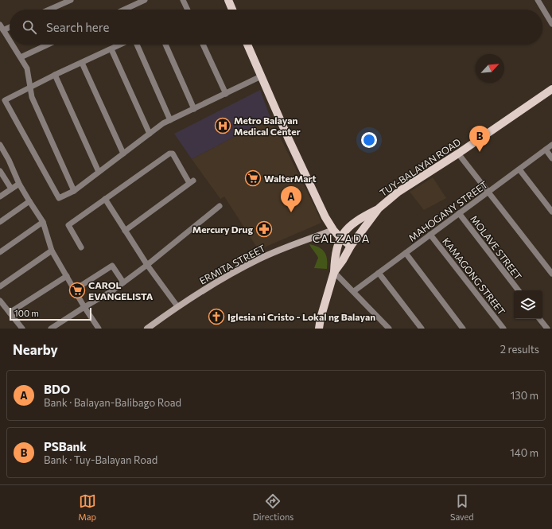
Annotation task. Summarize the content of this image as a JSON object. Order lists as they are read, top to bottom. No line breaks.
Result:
{"streets":{"main road":["TUY-BALAYAN ROAD","ERMITA STREET"],"street":["MAHOGANY STREET","MOLAVE STREET","KAMAGONG STREET"]},"crossings":[["MAHOGANY STREET","MOLAVE STREET"],["MAHOGANY STREET","KAMAGONG STREET"]],"districts":["CALZADA"],"places":{"hospital":["Metro Balayan Medical Center"],"supermarket":["WalterMart","CAROL EVANGELISTA"],"pharmacy":["Mercury Drug"],"church":["Iglesia ni Cristo - Lokal ng Balayan"]},"scale_bar":"100 m","north":"top right","page":{"search":"Search here","pins":["B","A"],"scale":"100 m","heading":["Nearby","2 results"],"list":[{"mark":"A","name":"BDO","note":"Bank · Balayan-Balibago Road","value":"130 m"},{"mark":"B","name":"PSBank","note":"Bank · Tuy-Balayan Road","value":"140 m"}],"nav":["Map","Directions","Saved"]}}
